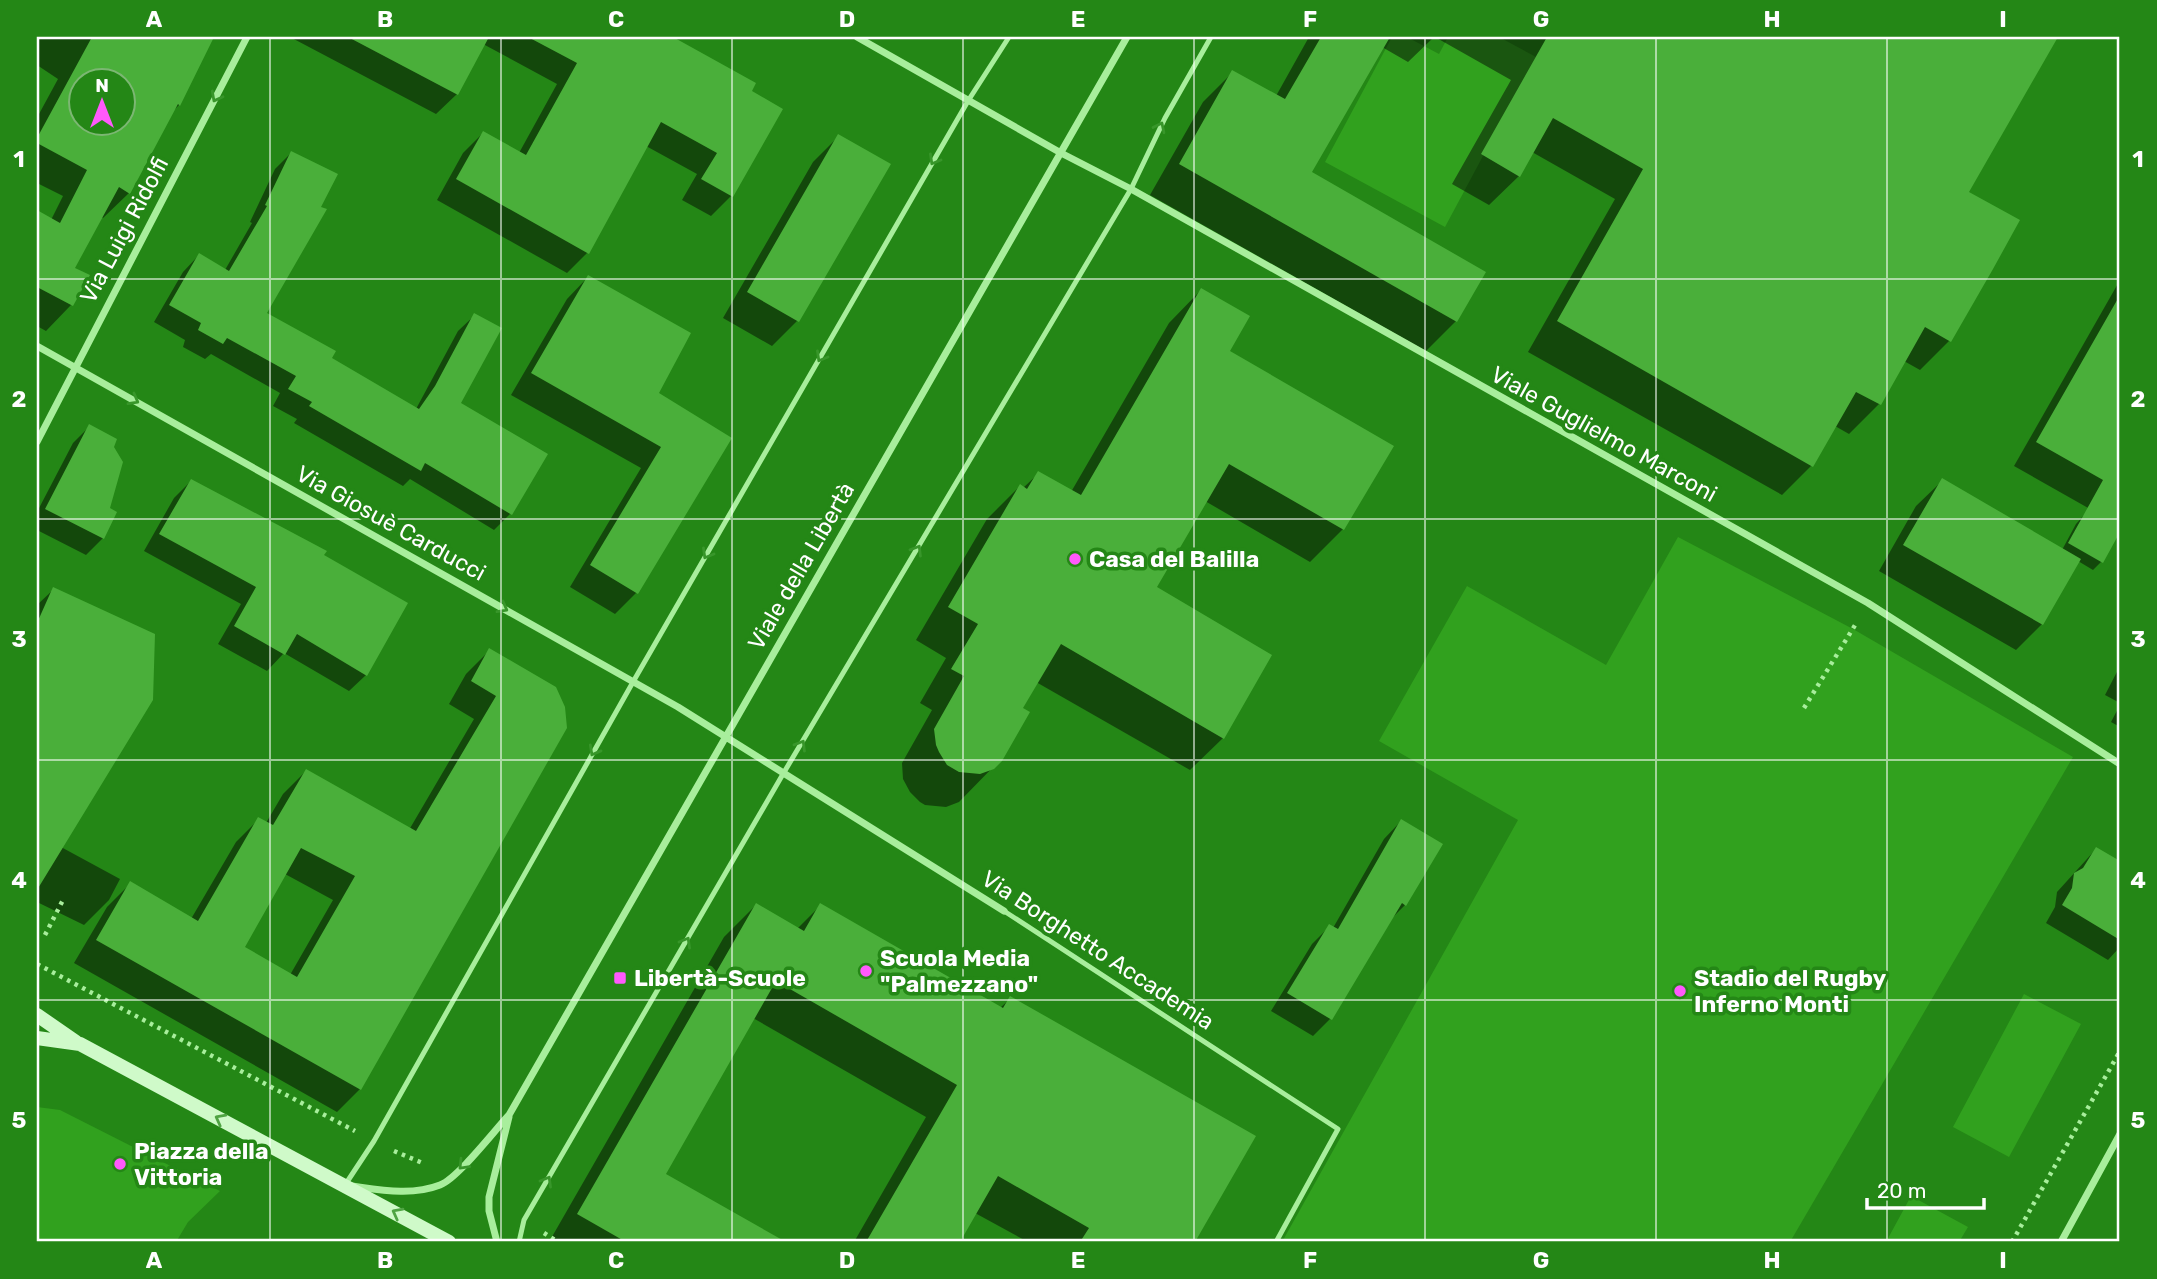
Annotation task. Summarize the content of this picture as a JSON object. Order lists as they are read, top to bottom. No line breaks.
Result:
{"streets":{"street":["Via Luigi Ridolfi","Viale Guglielmo Marconi","Via Giosuè Carducci","Viale della Libertà","Via Borghetto Accademia"]},"crossings":[["Via Luigi Ridolfi","Via Giosuè Carducci"],["Viale Guglielmo Marconi","Viale della Libertà"],["Via Giosuè Carducci","Viale della Libertà"],["Via Giosuè Carducci","Via Borghetto Accademia"],["Viale della Libertà","Via Borghetto Accademia"]],"one_way":["Via Luigi Ridolfi","Via Giosuè Carducci"],"places":{"other":["Casa del Balilla","Scuola Media \"Palmezzano\"","Stadio del Rugby Inferno Monti","Piazza della Vittoria"],"transit":["Libertà-Scuole"]},"scale_bar":"20 m","north":"top","grid":{"columns":["A","B","C","D","E","F","G","H","I"],"rows":["1","2","3","4","5"]}}
